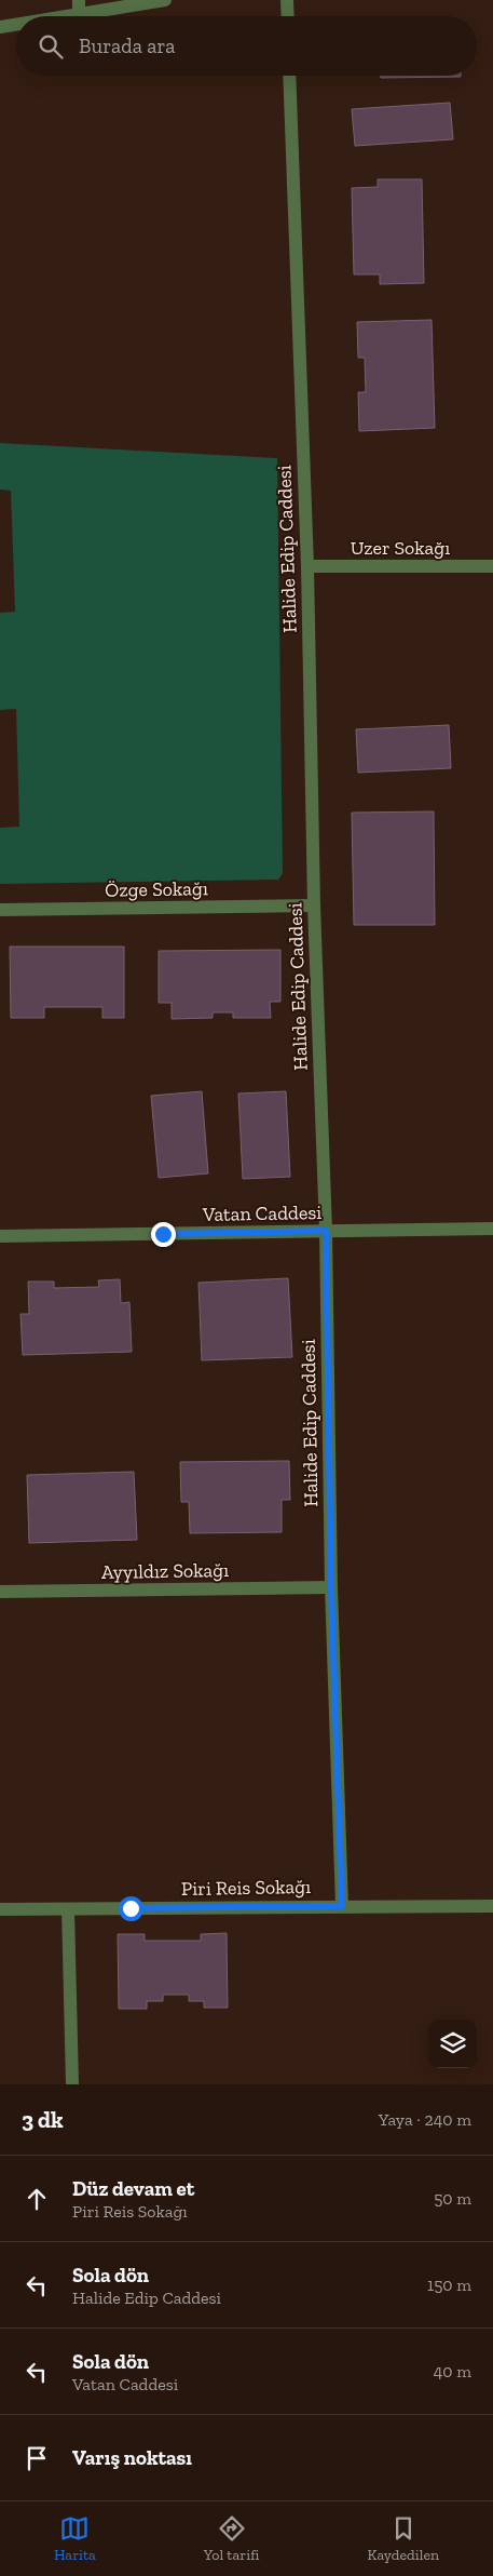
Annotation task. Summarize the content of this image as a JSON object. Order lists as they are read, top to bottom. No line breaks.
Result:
{"streets":{"street":["Uzer Sokağı","Halide Edip Caddesi","Özge Sokağı","Vatan Caddesi","Ayyıldız Sokağı","Piri Reis Sokağı"]},"crossings":[["Uzer Sokağı","Halide Edip Caddesi"],["Halide Edip Caddesi","Özge Sokağı"],["Halide Edip Caddesi","Vatan Caddesi"],["Halide Edip Caddesi","Ayyıldız Sokağı"],["Halide Edip Caddesi","Piri Reis Sokağı"]],"page":{"search":"Burada ara","heading":["3 dk","Yaya · 240 m"],"list":[["Düz devam et","Piri Reis Sokağı","50 m"],["Sola dön","Halide Edip Caddesi","150 m"],["Sola dön","Vatan Caddesi","40 m"],"Varış noktası"],"nav":["Harita","Yol tarifi","Kaydedilen"]}}
